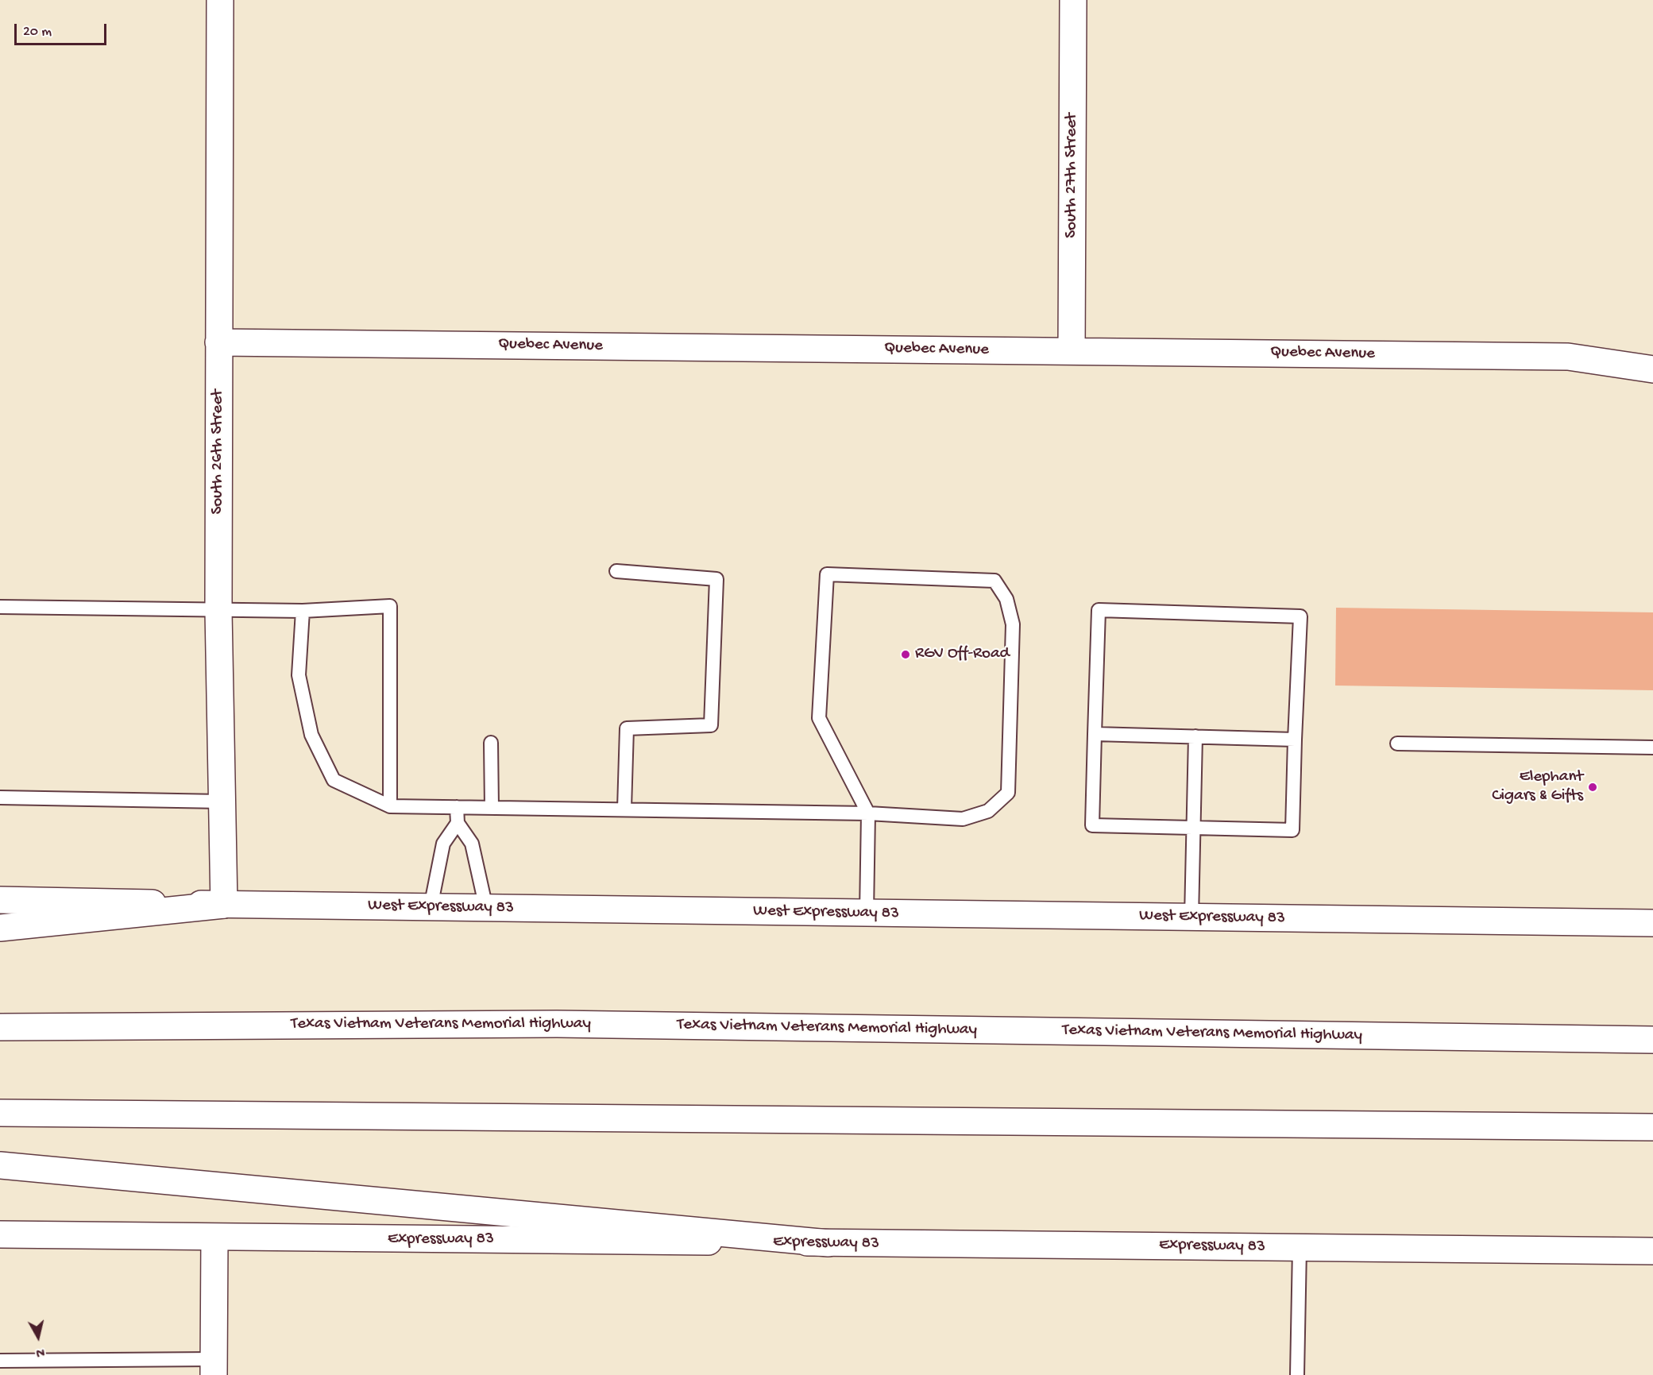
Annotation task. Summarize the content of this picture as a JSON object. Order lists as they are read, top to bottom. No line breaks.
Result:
{"streets":{"main road":["South 27th Street","Quebec Avenue","South 26th Street","West Expressway 83","Texas Vietnam Veterans Memorial Highway","Expressway 83"]},"crossings":[["South 27th Street","Quebec Avenue"],["Quebec Avenue","South 26th Street"],["South 26th Street","West Expressway 83"]],"places":["RGV Off-Road","Elephant Cigars & Gifts"],"scale_bar":"20 m","north":"bottom"}
